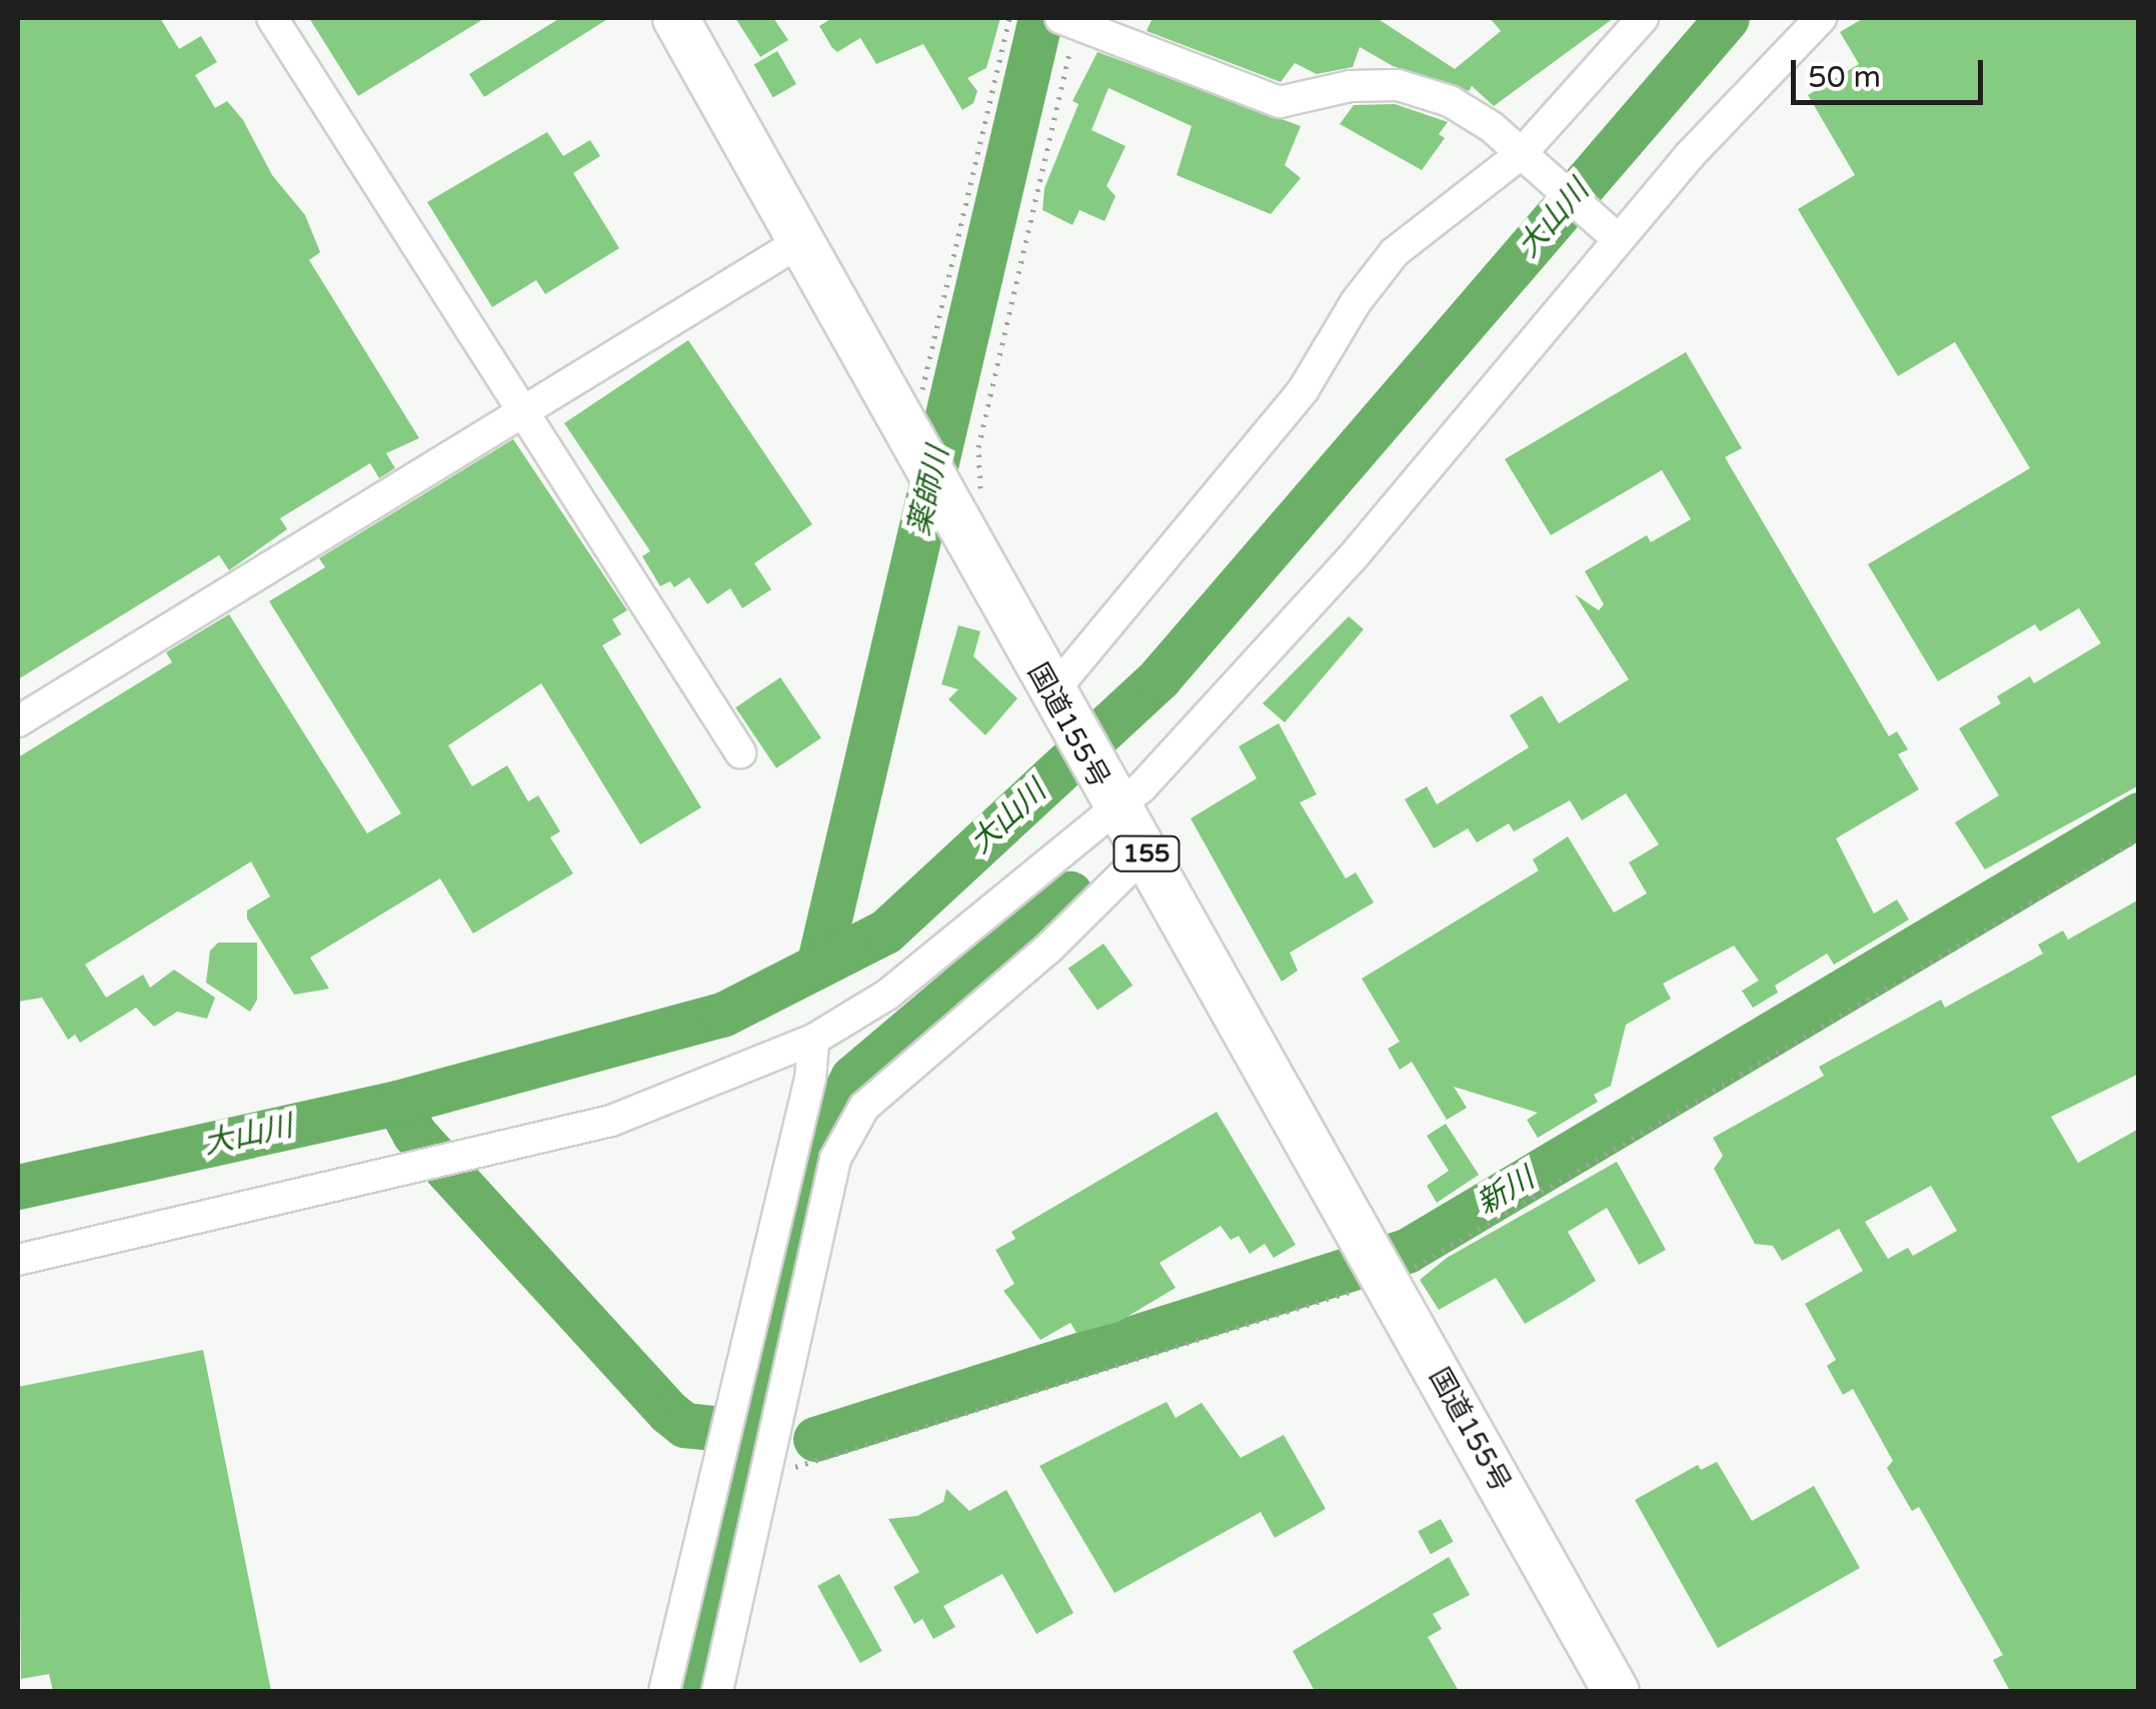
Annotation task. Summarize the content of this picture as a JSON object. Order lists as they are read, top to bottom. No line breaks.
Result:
{"streets":{"highway":["国道155号","155"]},"water":["大山川","薬師川","新川"],"scale_bar":"50 m"}
